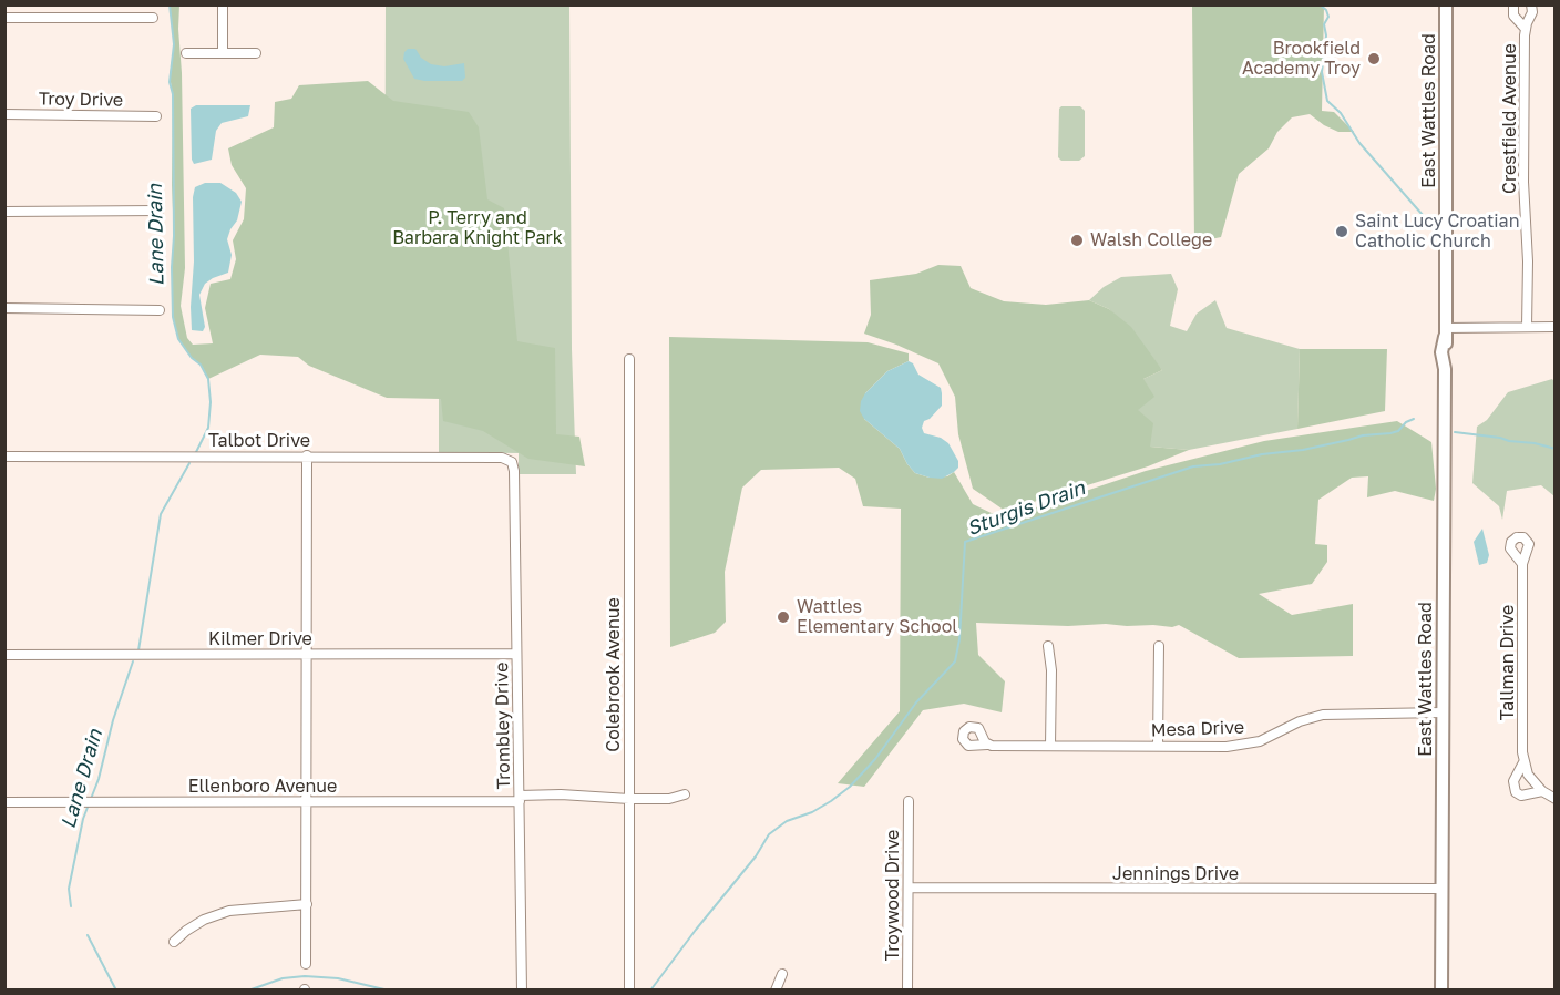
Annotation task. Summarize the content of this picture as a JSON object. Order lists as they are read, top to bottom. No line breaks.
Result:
{"streets":{"main road":["East Wattles Road"],"street":["Troy Drive","Crestfield Avenue","Talbot Drive","Kilmer Drive","Tallman Drive","Colebrook Avenue","Trombley Drive","Mesa Drive","Ellenboro Avenue","Jennings Drive","Troywood Drive"]},"crossings":[["East Wattles Road","Mesa Drive"],["East Wattles Road","Jennings Drive"],["Talbot Drive","Trombley Drive"],["Kilmer Drive","Trombley Drive"],["Colebrook Avenue","Ellenboro Avenue"],["Trombley Drive","Ellenboro Avenue"],["Jennings Drive","Troywood Drive"]],"water":["Lane Drain","Sturgis Drain"],"parks":["P. Terry and Barbara Knight Park"],"places":["Brookfield Academy Troy","Saint Lucy Croatian Catholic Church","Walsh College","Wattles Elementary School"]}
